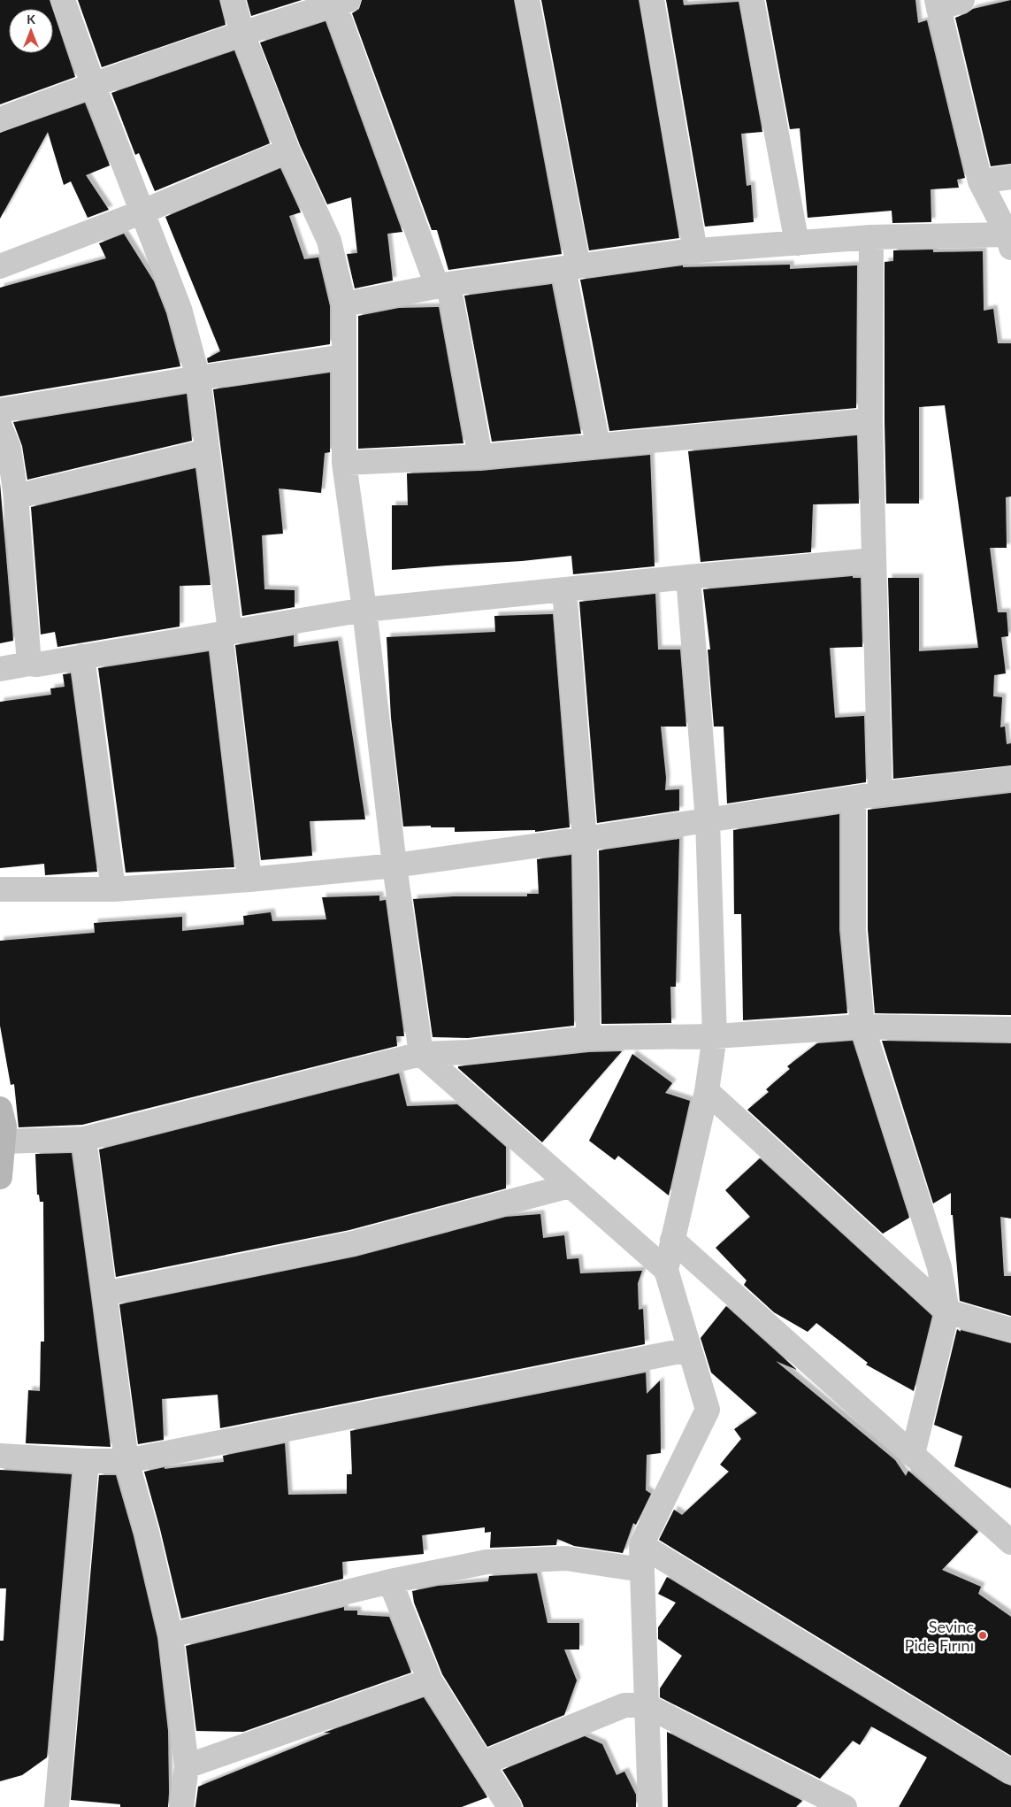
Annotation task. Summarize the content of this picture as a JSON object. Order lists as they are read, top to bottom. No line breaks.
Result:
{"places":["Sevinc Pide Fırını"],"north":"top"}
